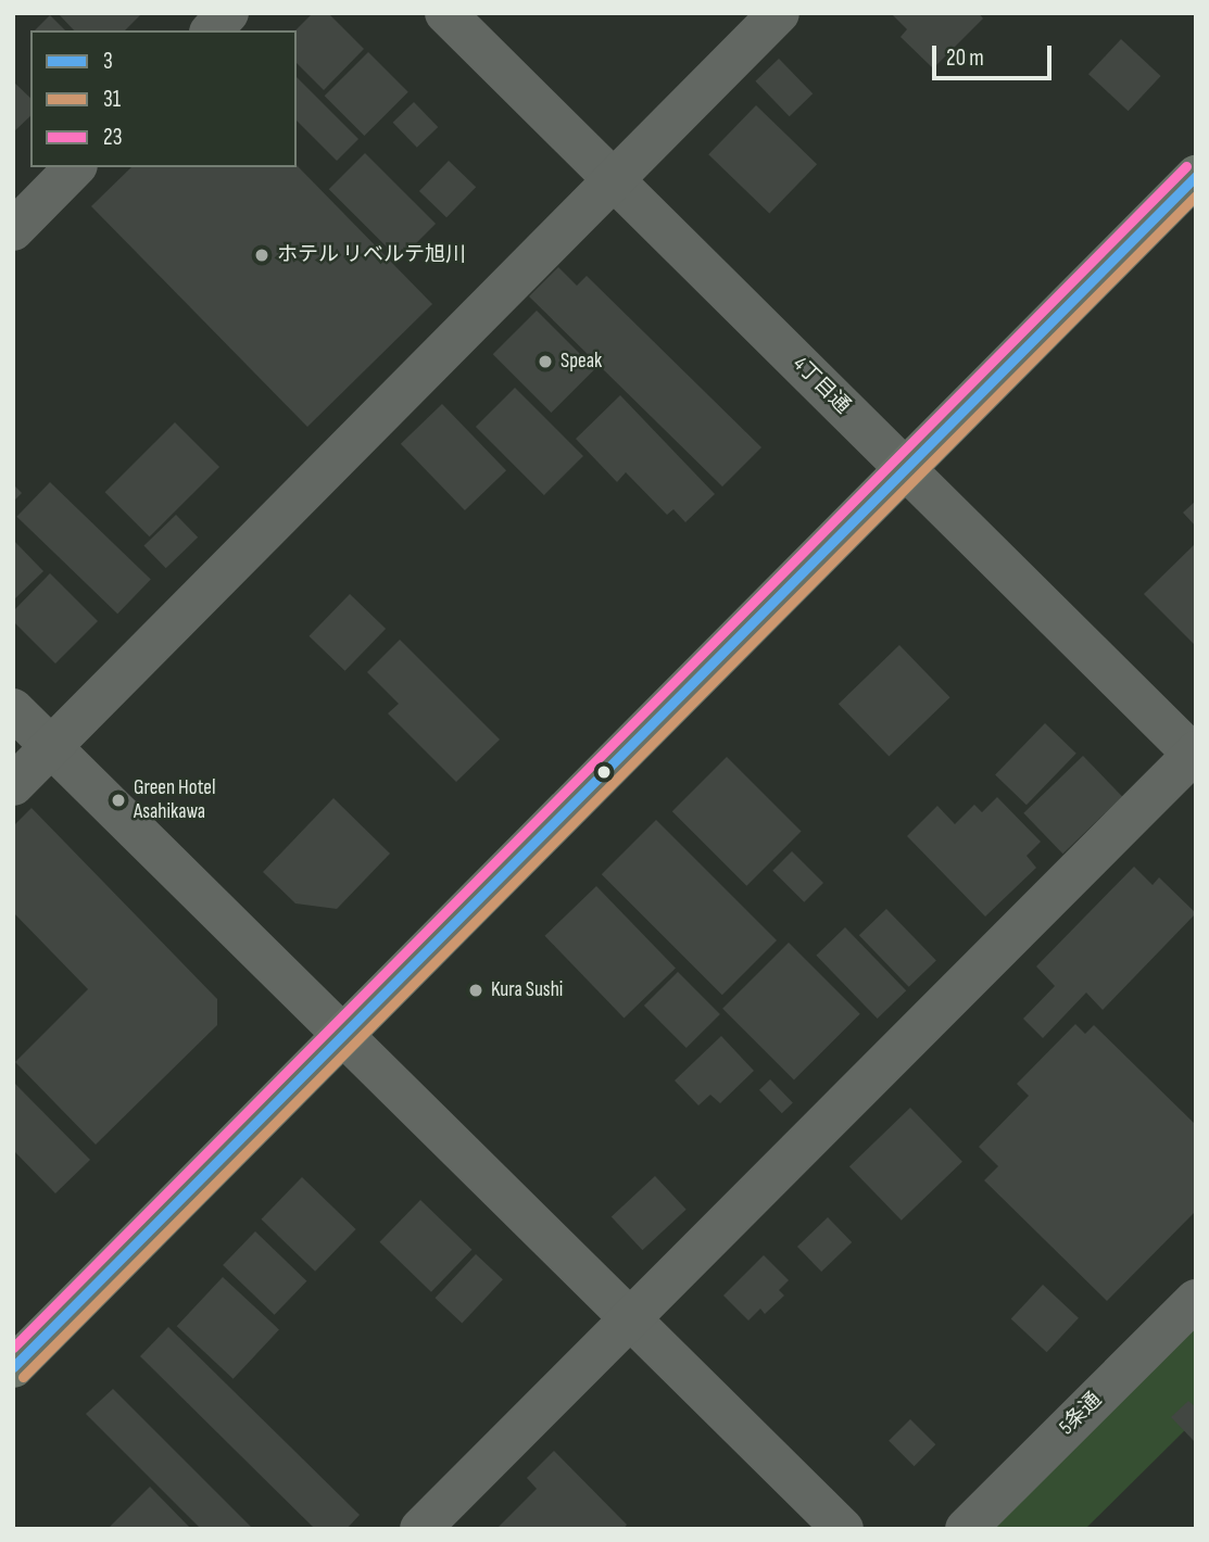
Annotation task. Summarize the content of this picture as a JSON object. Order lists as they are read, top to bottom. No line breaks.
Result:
{"streets":{"street":["4丁目通","5条通"]},"places":["ホテル リベルテ旭川","Speak","Green Hotel Asahikawa","Kura Sushi"],"lines":["transit line 23","transit line 3","transit line 31"],"legend":["3","31","23"],"scale_bar":"20 m"}
